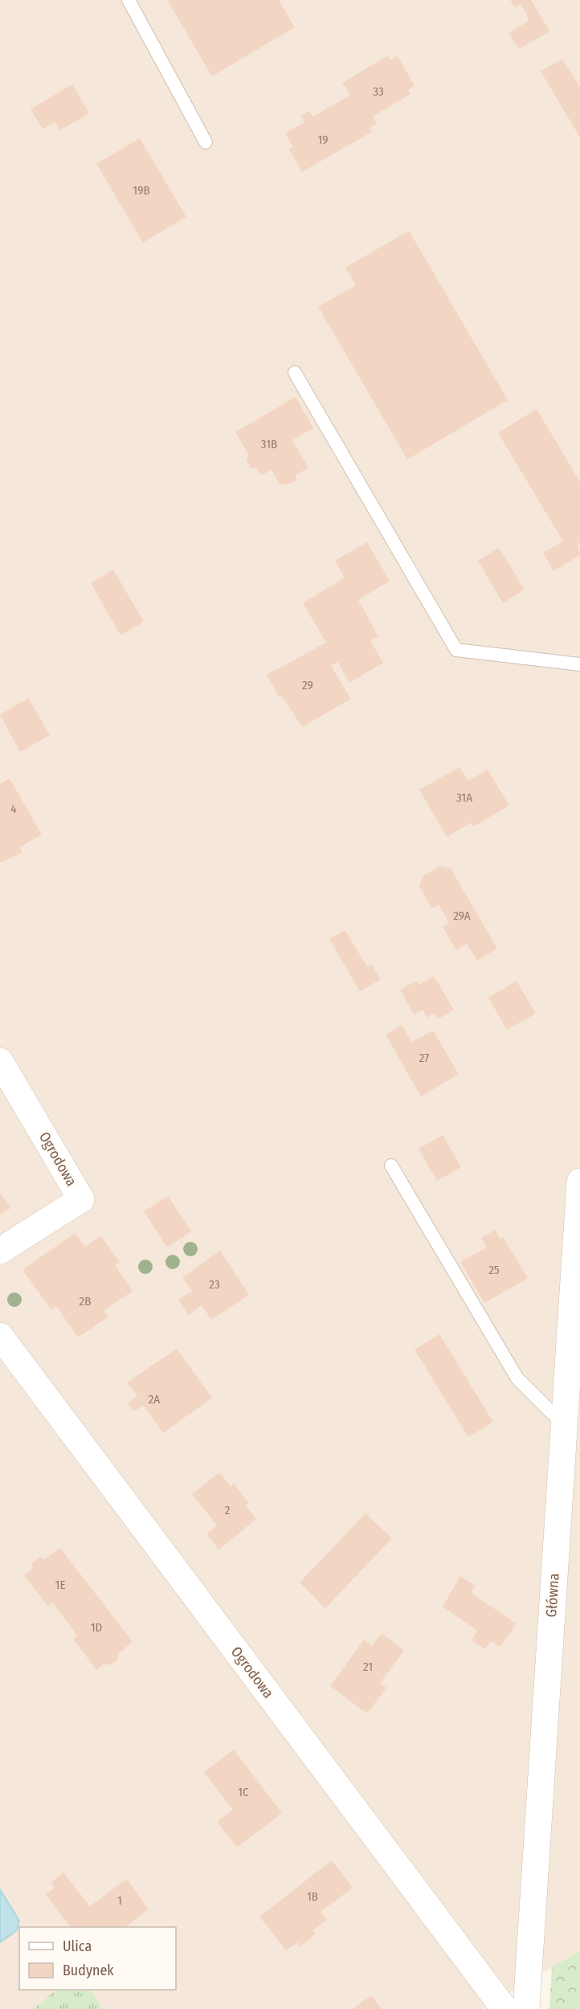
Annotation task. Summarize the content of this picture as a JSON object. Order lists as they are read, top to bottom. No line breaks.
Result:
{"streets":{"street":["Ogrodowa","Główna"]},"house_numbers":["33","19","19B","31B","29","31A","4","29A","27","25","23","2B","2A","2","1E","1D","21","1C","1B","1"],"legend":["Ulica","Budynek"]}
